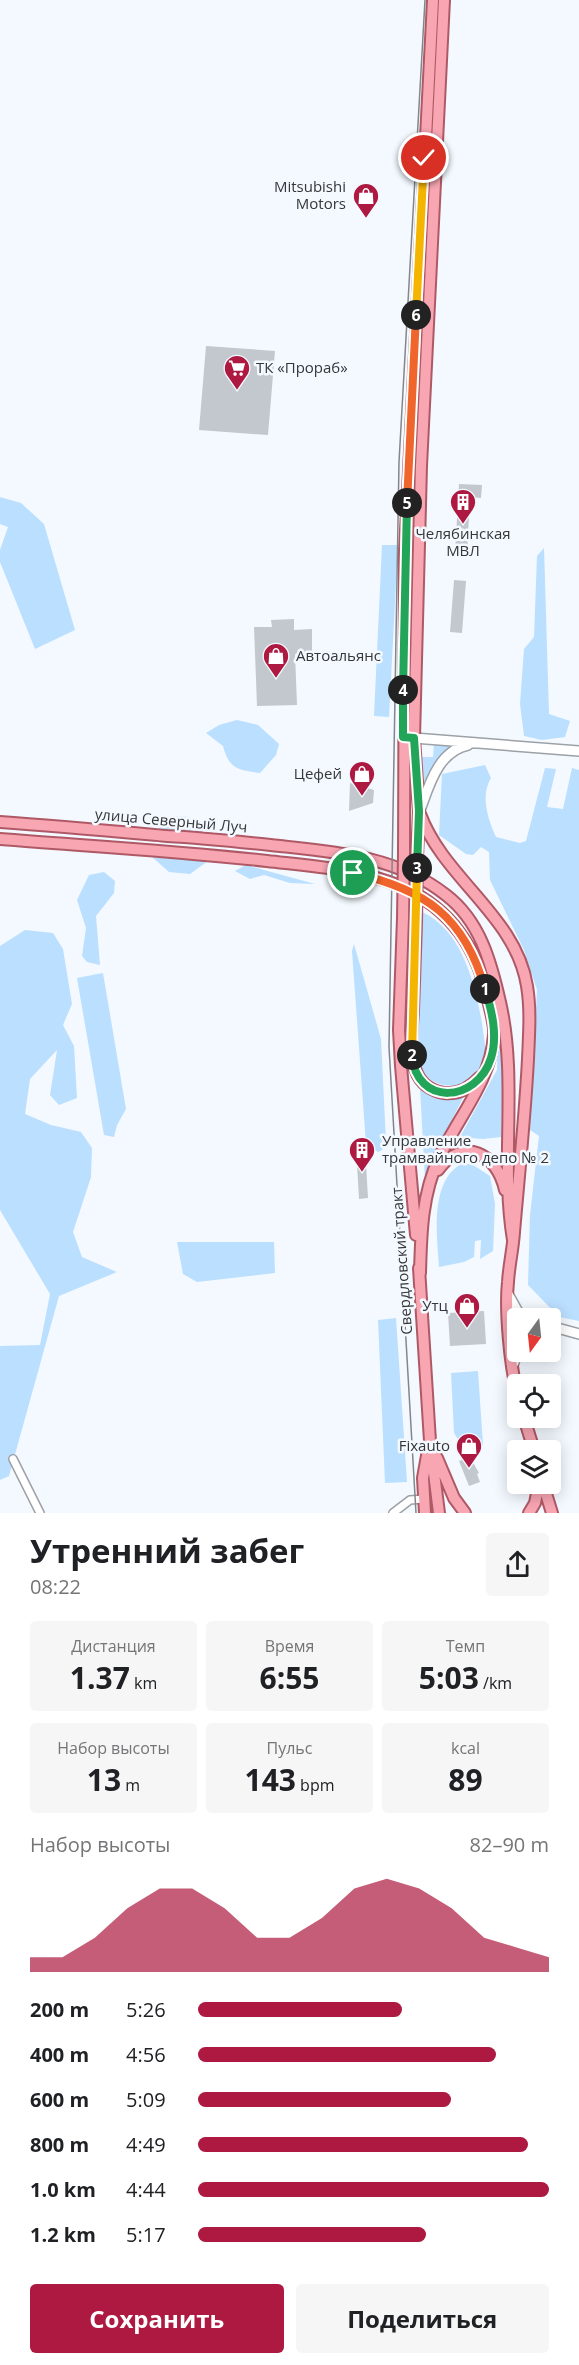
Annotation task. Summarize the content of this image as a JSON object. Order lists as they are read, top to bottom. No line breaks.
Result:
{"streets":{"main road":["улица Северный Луч","Свердловский тракт"]},"crossings":[["улица Северный Луч","Свердловский тракт"]],"places":{"shop":["Mitsubishi Motors","Автоальянс","Цефей","Утц","Fixauto"],"supermarket":["ТК «Прораб»"],"building":["Челябинская МВЛ","Управление трамвайного депо № 2"]},"north":"bottom","page":{"pins":["6","5","4","3","1","2"],"heading":["Утренний забег","08:22"],"stats":[["Дистанция","1.37 km"],["Время","6:55"],["Темп","5:03 /km"],["Набор высоты","13 m"],["Пульс","143 bpm"],["kcal","89"]],"chart":["Набор высоты","82–90 m"],"list":[{"name":"200 m","note":"5:26"},{"name":"400 m","note":"4:56"},{"name":"600 m","note":"5:09"},{"name":"800 m","note":"4:49"},{"name":"1.0 km","note":"4:44"},{"name":"1.2 km","note":"5:17"}],"buttons":["Сохранить","Поделиться"]}}
